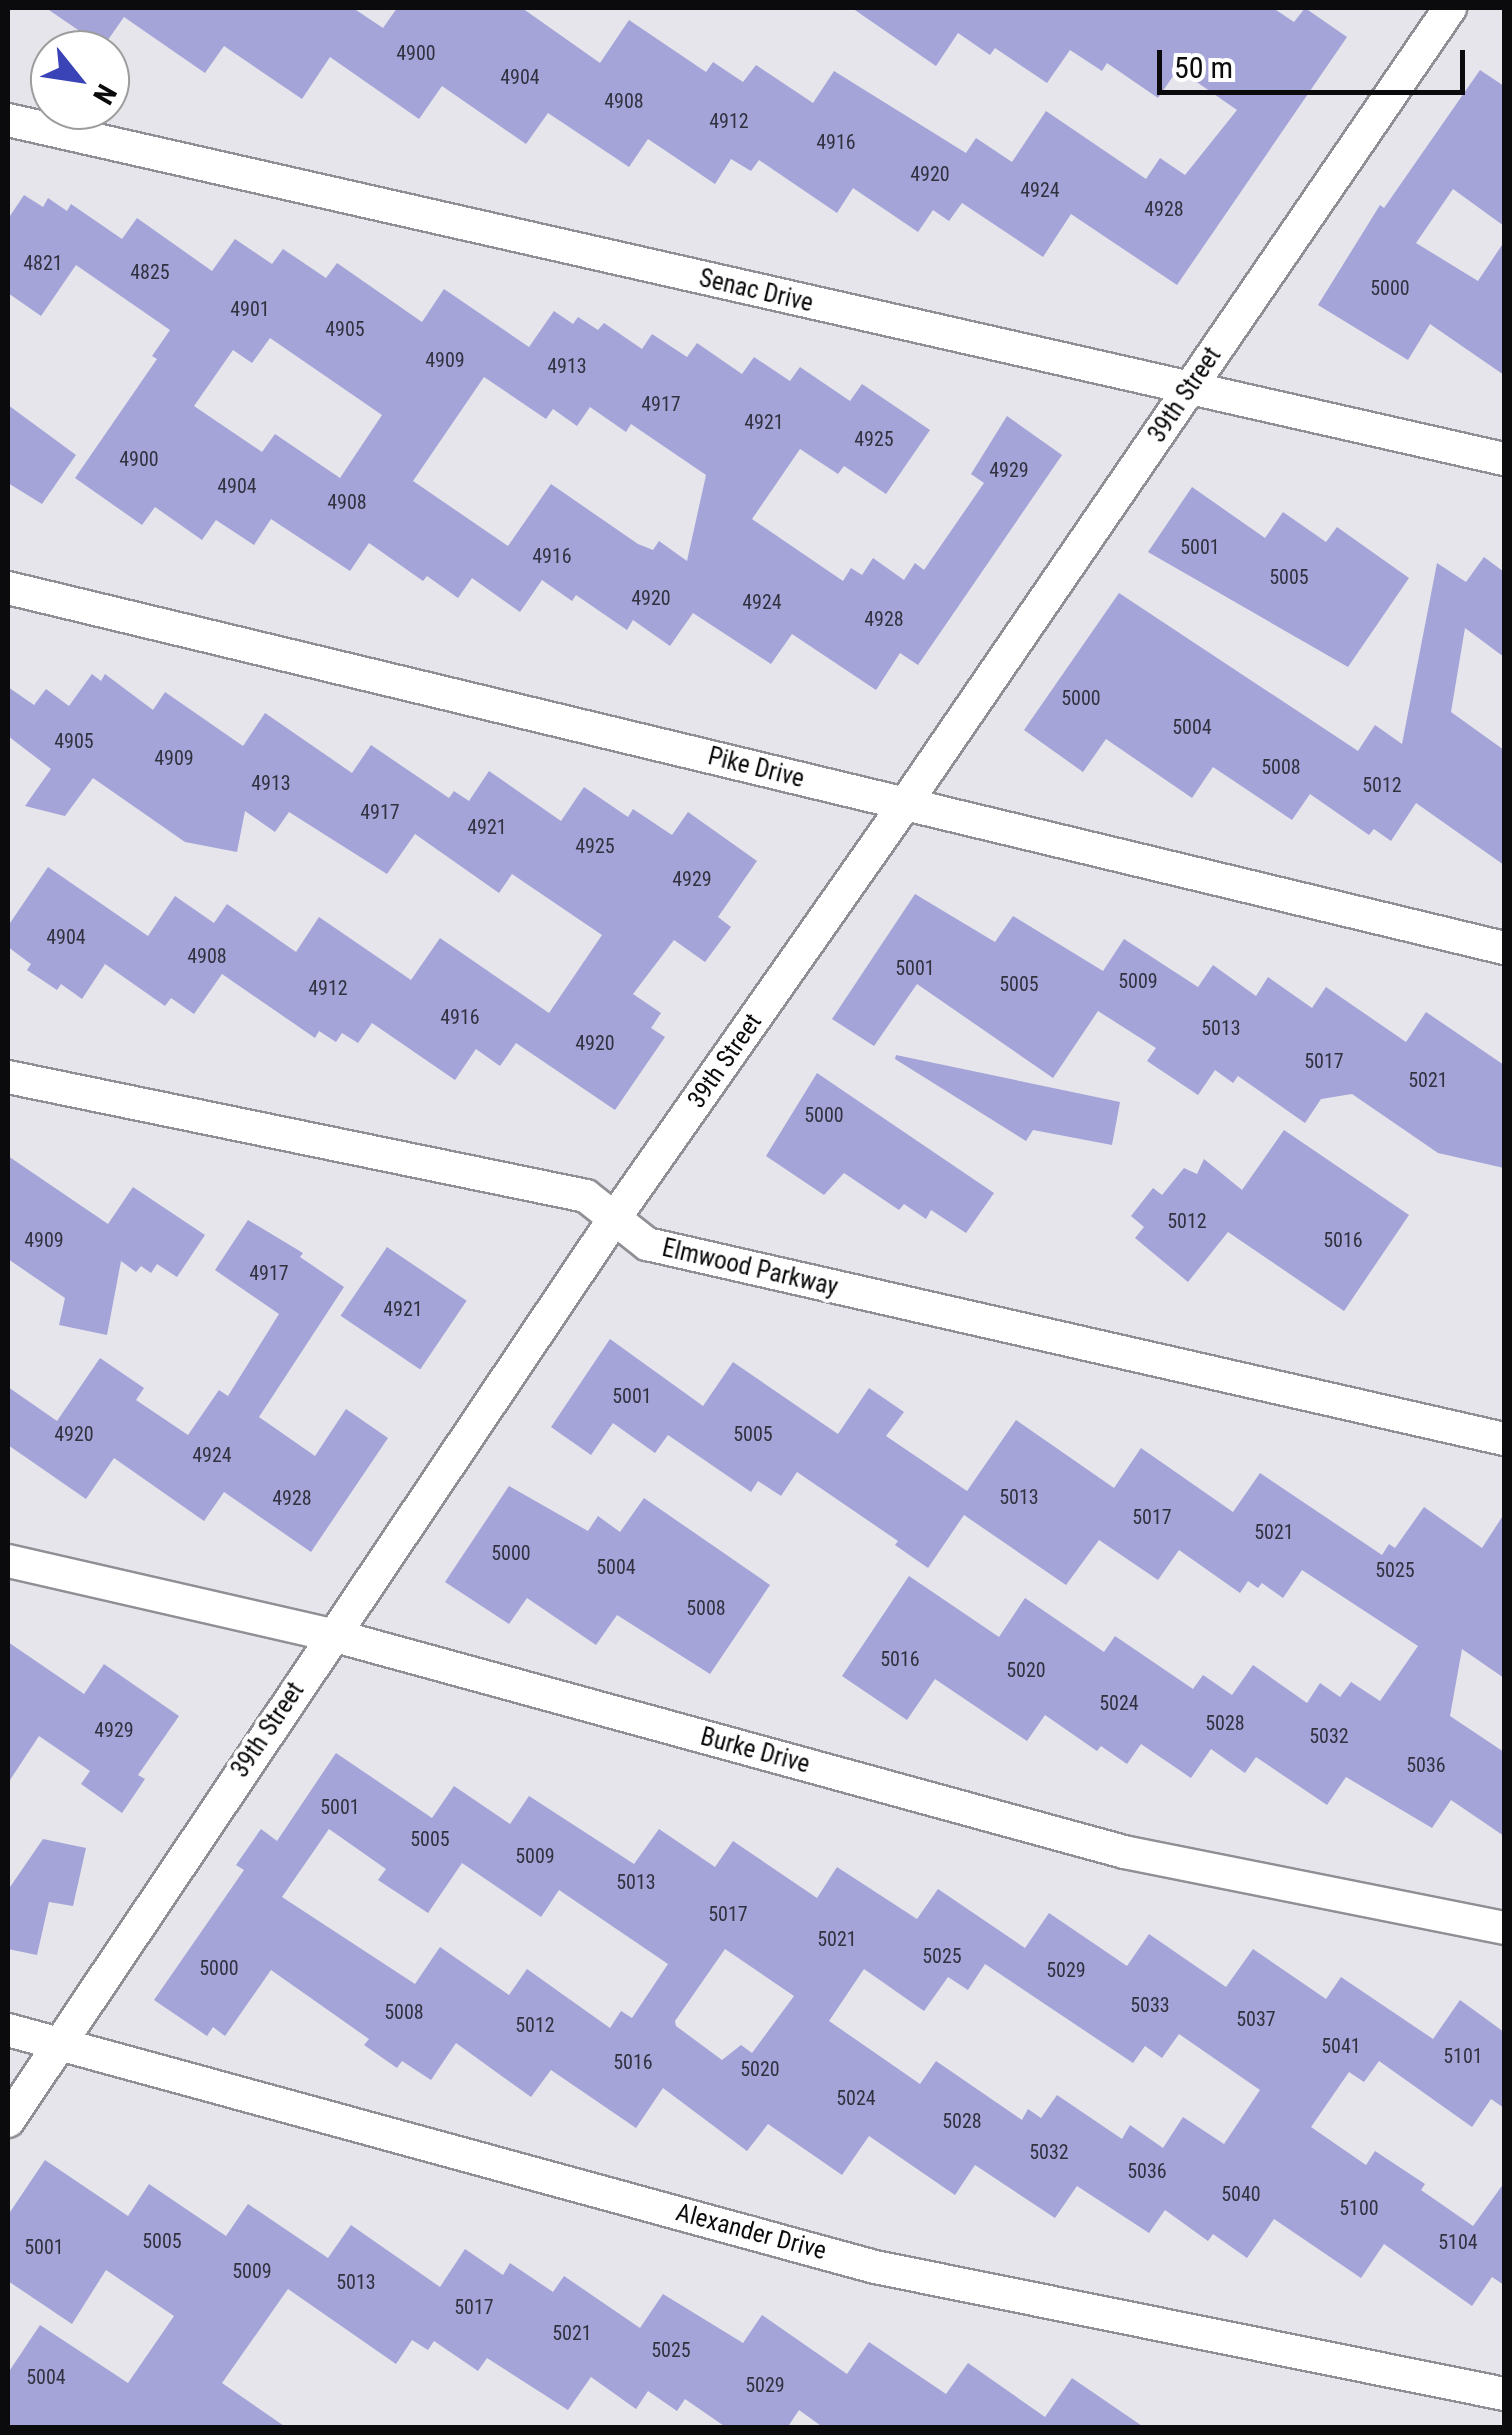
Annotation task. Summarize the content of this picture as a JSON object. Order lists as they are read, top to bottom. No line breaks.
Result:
{"streets":{"street":["Senac Drive","39th Street","Pike Drive","Elmwood Parkway","Burke Drive","Alexander Drive"]},"crossings":[["Senac Drive","39th Street"],["39th Street","Pike Drive"],["39th Street","Elmwood Parkway"],["39th Street","Burke Drive"],["39th Street","Alexander Drive"]],"house_numbers":["4900","4904","4908","4912","4916","4920","4924","4928","4821","4825","5000","4901","4905","4909","4913","4917","4921","4925","4900","4929","4904","4908","5001","4916","5005","4920","4924","4928","5000","5004","4905","4909","5008","4913","5012","4917","4921","4925","4929","4904","4908","5001","5009","5005","4912","4916","5013","4920","5017","5021","5000","5012","4909","5016","4917","4921","5001","4920","5005","4924","5013","4928","5017","5021","5000","5004","5025","5008","5016","5020","5024","5028","4929","5032","5036","5001","5005","5009","5013","5017","5021","5025","5000","5029","5033","5008","5037","5012","5041","5101","5016","5020","5024","5028","5032","5036","5040","5100","5005","5104","5001","5009","5013","5017","5021","5025","5004","5029"],"scale_bar":"50 m","north":"bottom right"}
